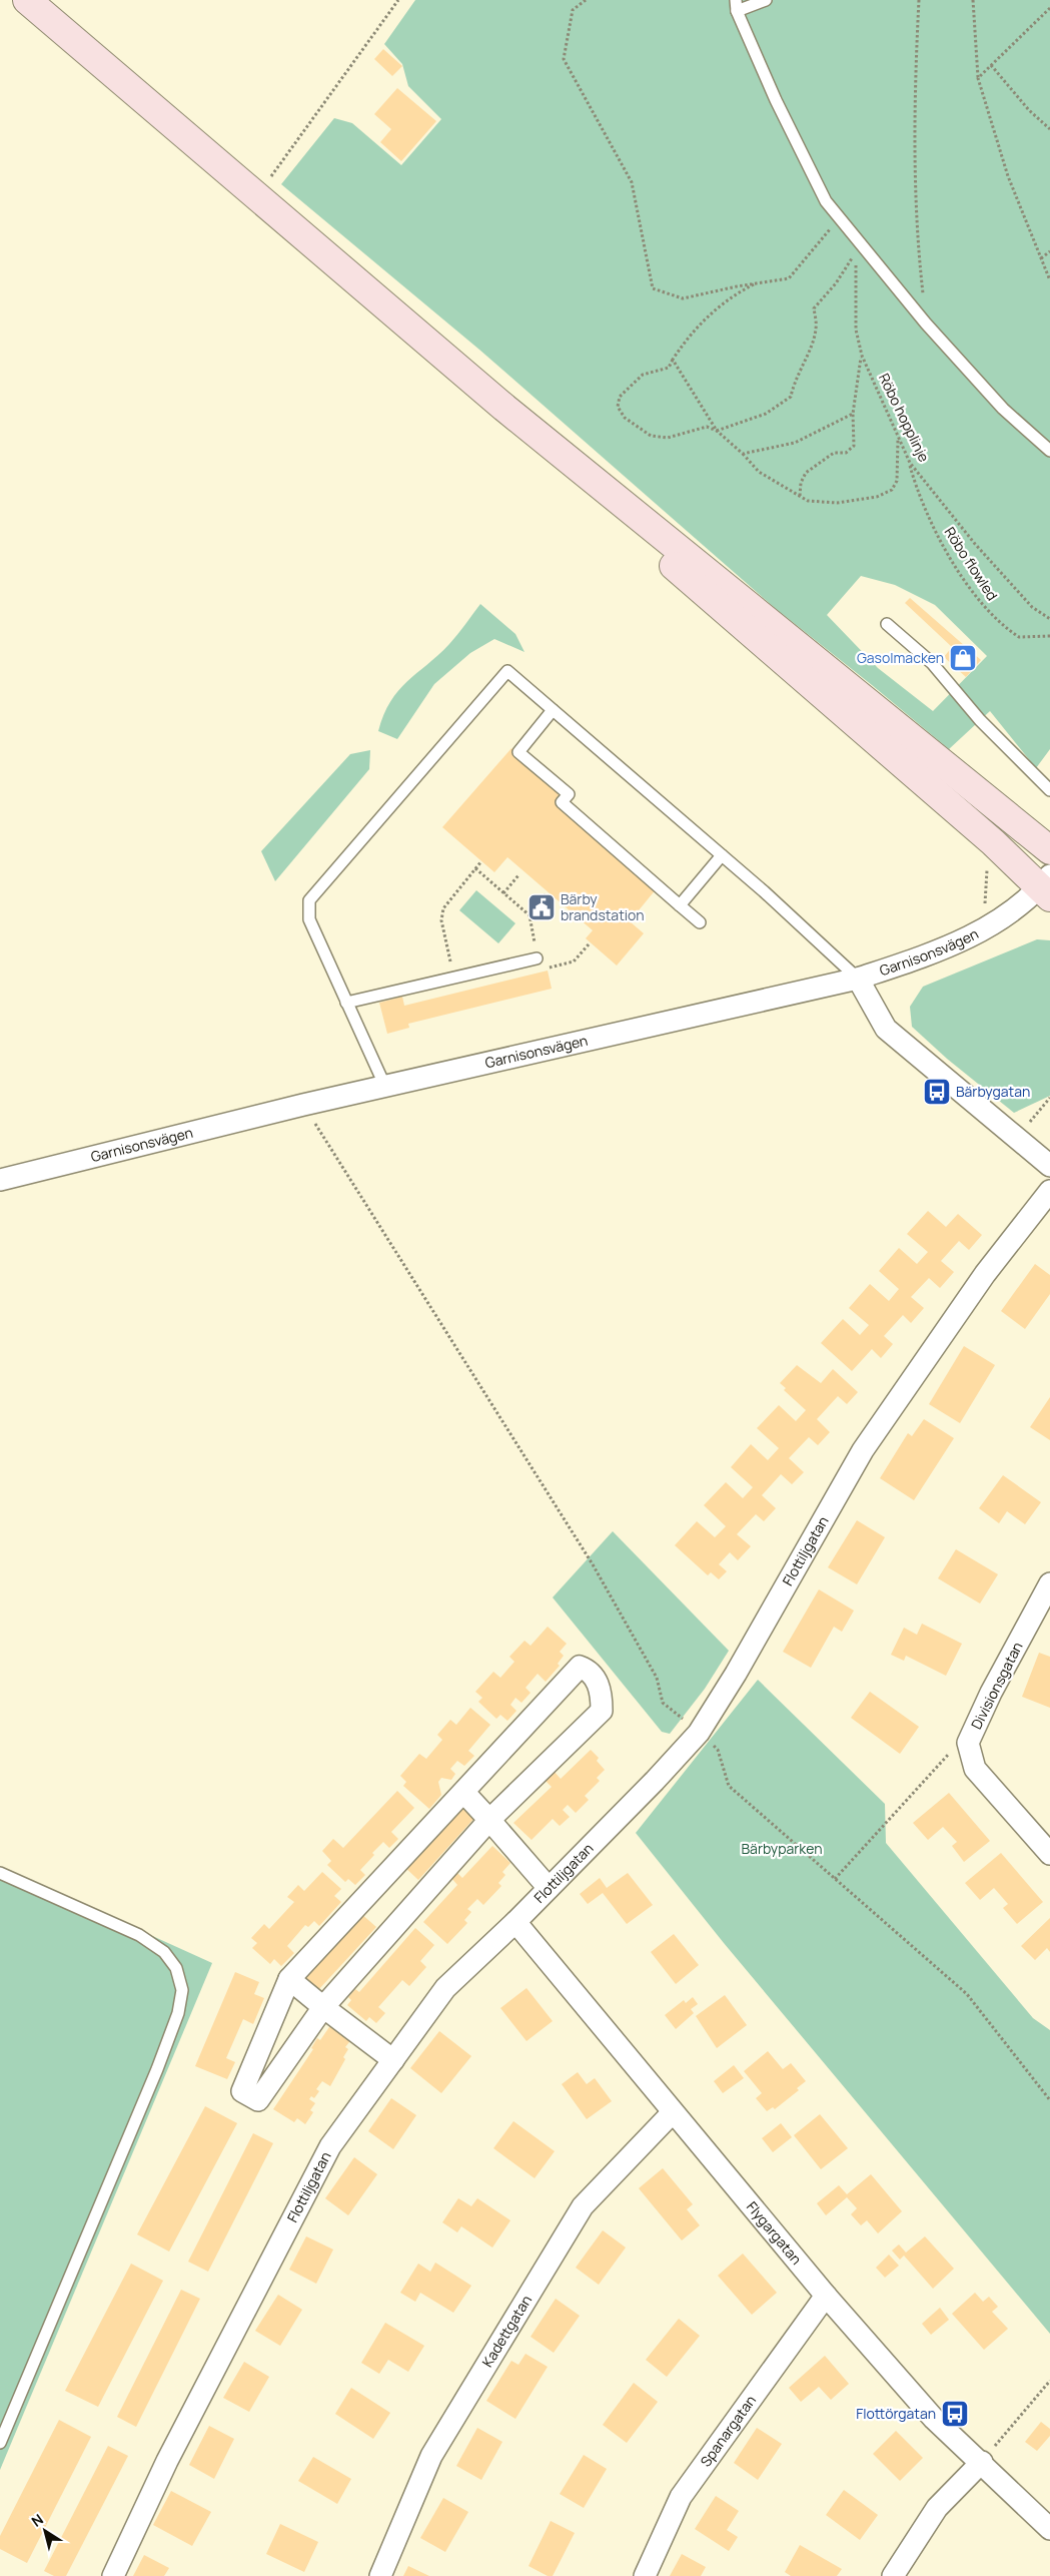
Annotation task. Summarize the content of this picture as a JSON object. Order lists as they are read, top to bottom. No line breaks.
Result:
{"streets":{"street":["Garnisonsvägen","Flottiljgatan","Divisionsgatan","Flygargatan","Kadettgatan","Spanargatan"],"path":["Röbo hopplinje","Röbo flowled"]},"crossings":[["Röbo hopplinje","Röbo flowled"],["Flottiljgatan","Flygargatan"],["Flygargatan","Kadettgatan"],["Flygargatan","Spanargatan"]],"parks":["Bärbyparken"],"places":{"shop":["Gasolmacken"],"public building":["Bärby brandstation"],"bus stop":["Bärbygatan","Flottörgatan"]},"north":"top left"}
